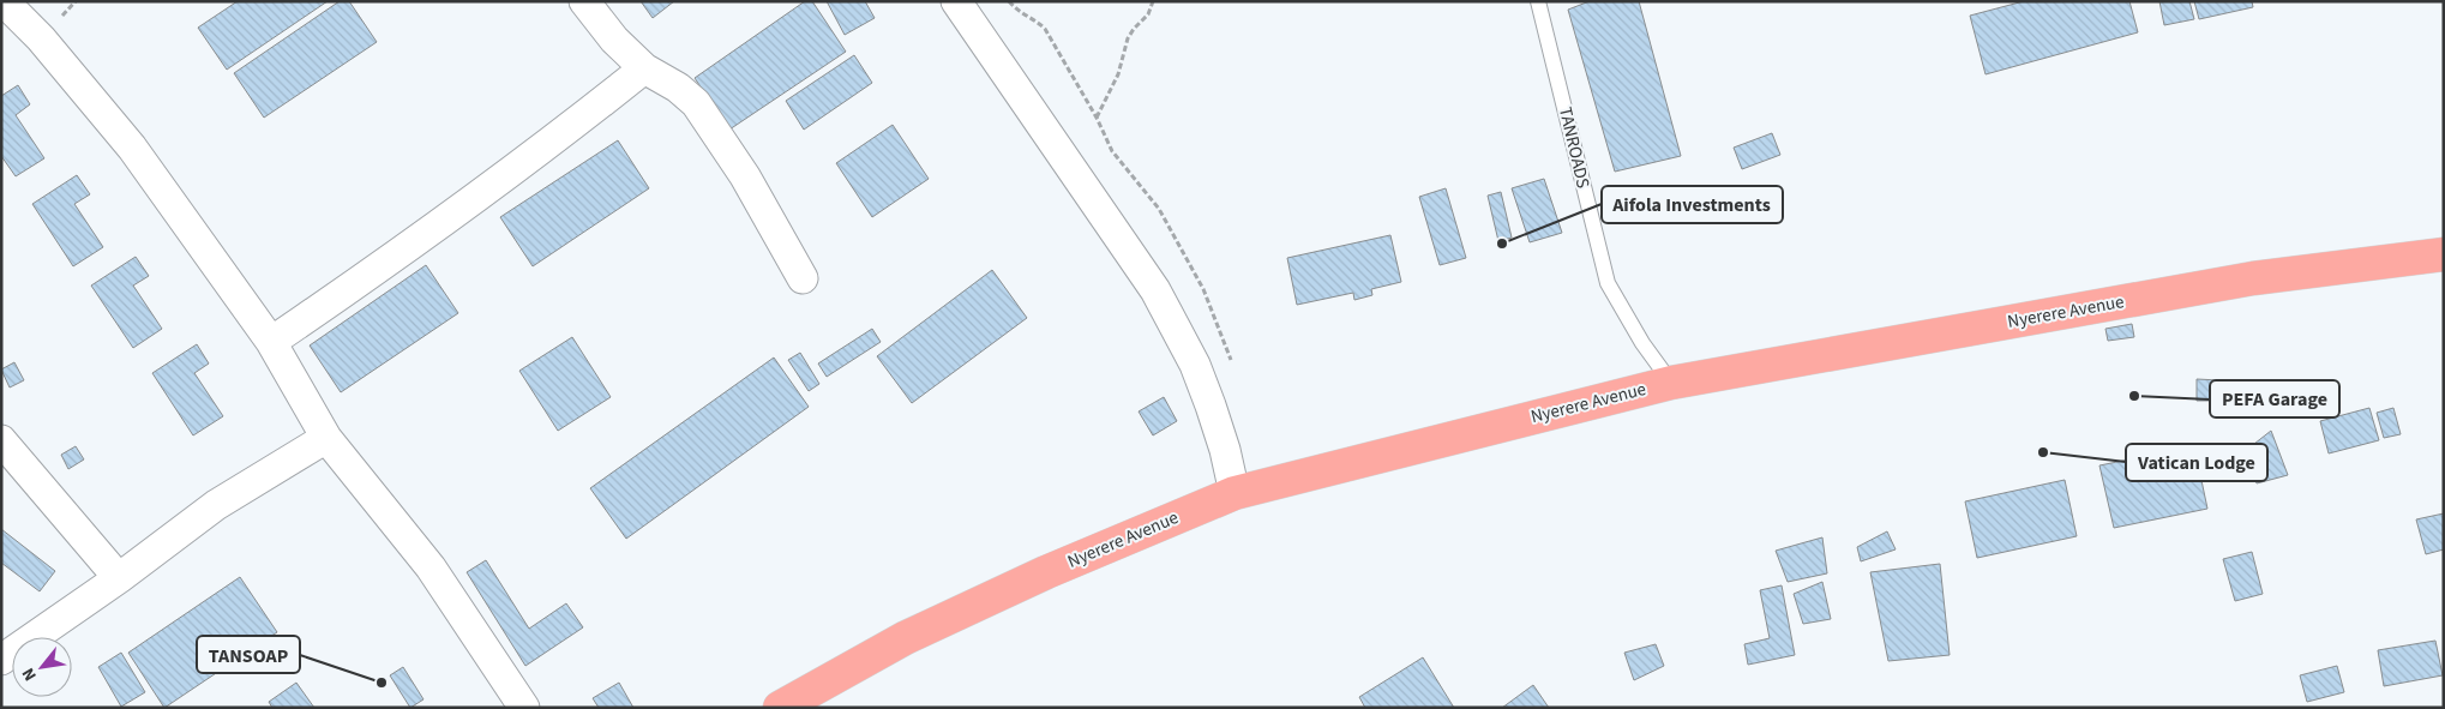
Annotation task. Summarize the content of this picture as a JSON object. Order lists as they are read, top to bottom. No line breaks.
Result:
{"streets":{"main road":["Nyerere Avenue"],"lane":["TANROADS"]},"crossings":[["TANROADS","Nyerere Avenue"]],"places":["Aifola Investments","PEFA Garage","Vatican Lodge","TANSOAP"],"north":"bottom left"}
